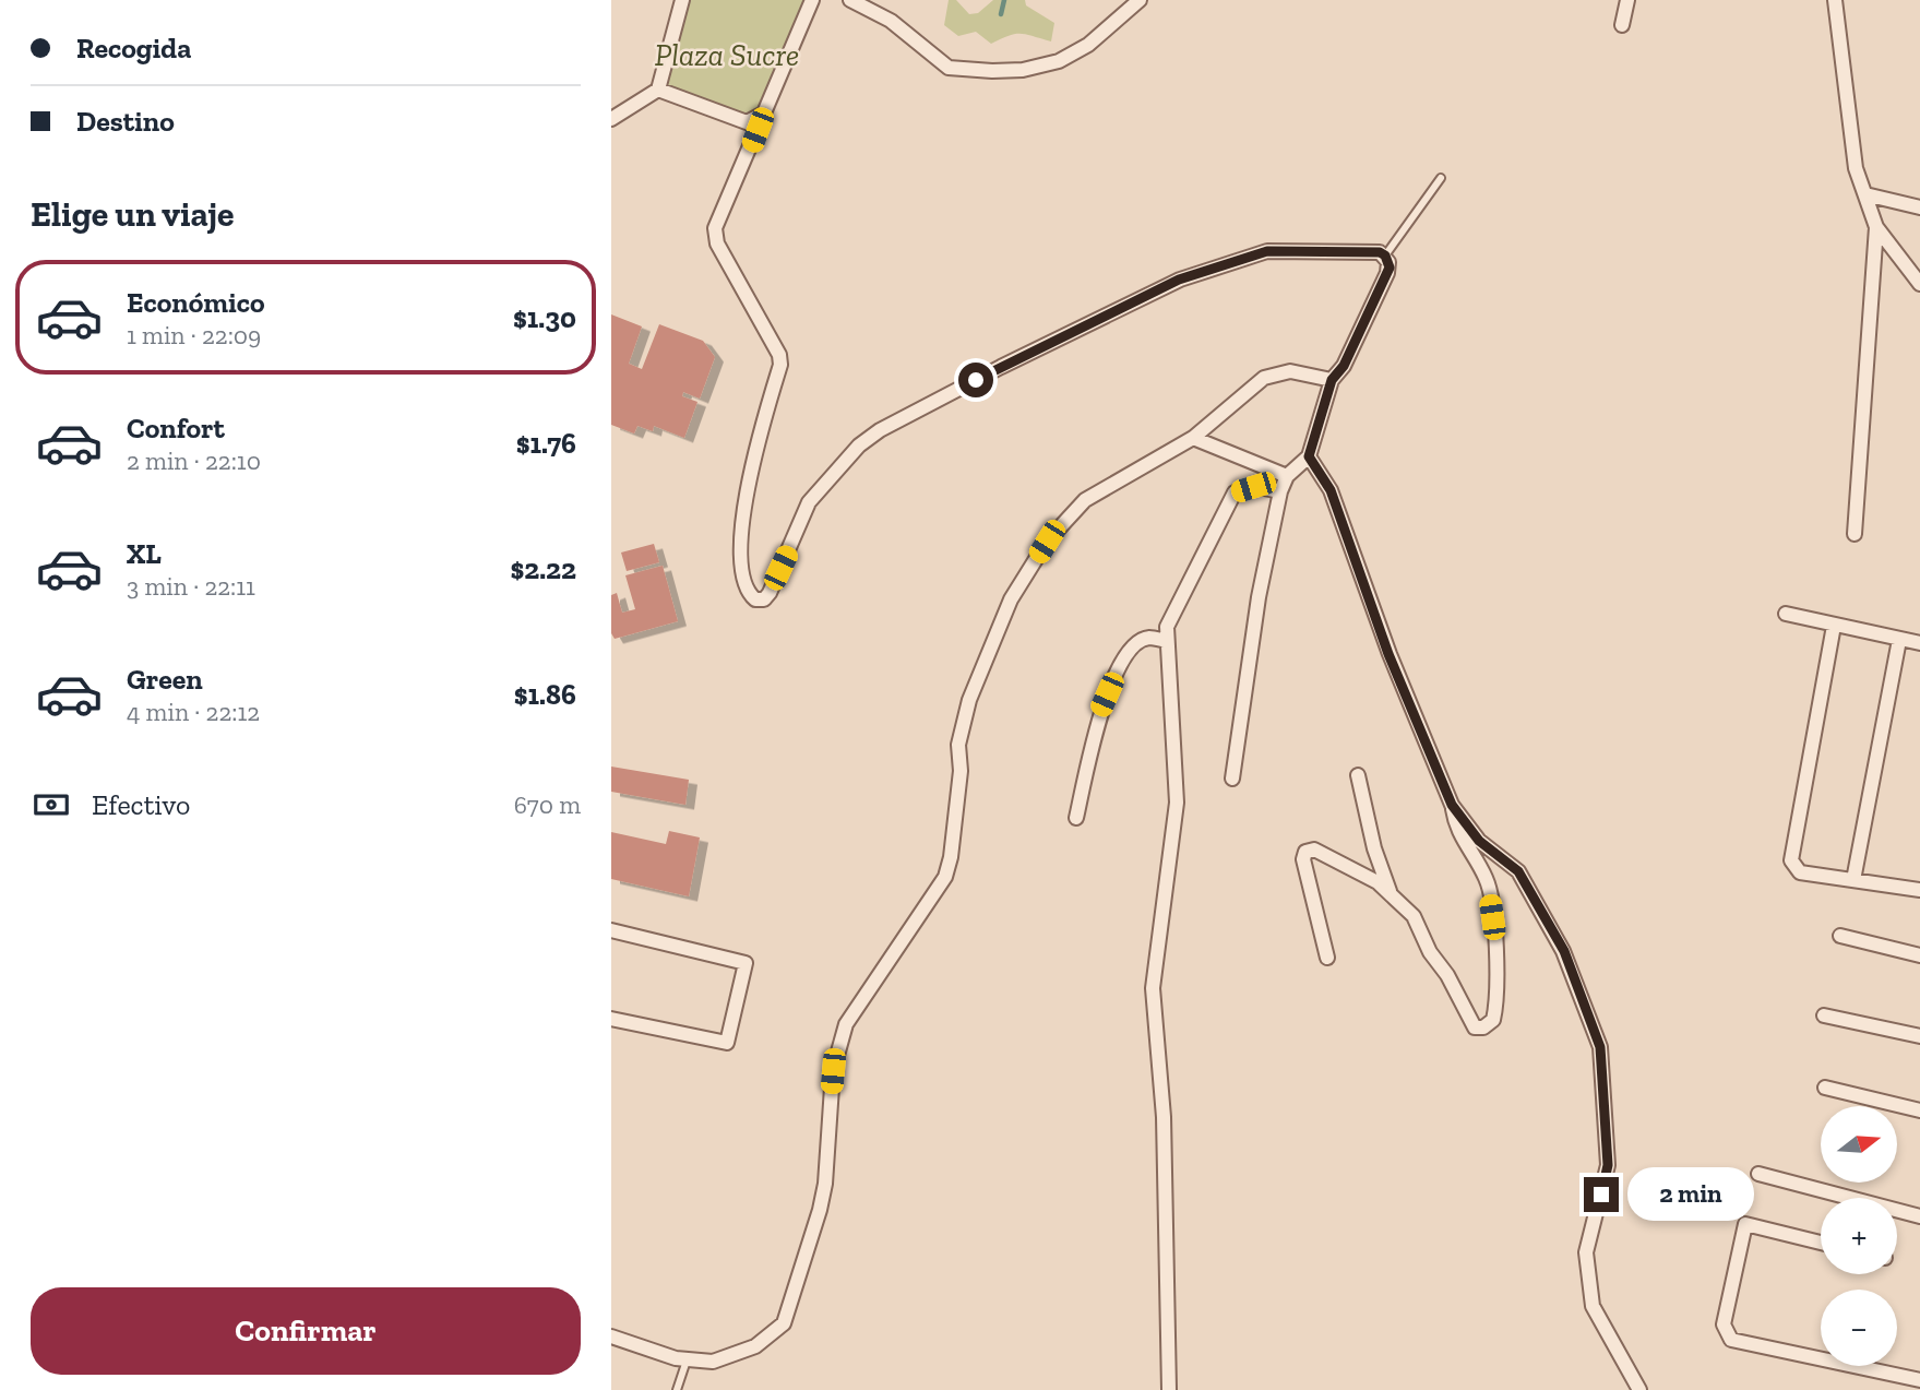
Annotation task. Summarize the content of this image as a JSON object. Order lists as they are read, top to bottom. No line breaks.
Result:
{"parks":["Plaza Sucre"],"north":"right","page":{"banner":["Recogida","Destino"],"heading":"Elige un viaje","list":[{"name":"Económico","note":"1 min · 22:09","value":"$1.30"},{"name":"Confort","note":"2 min · 22:10","value":"$1.76"},{"name":"XL","note":"3 min · 22:11","value":"$2.22"},{"name":"Green","note":"4 min · 22:12","value":"$1.86"}],"pay":["Efectivo","670 m"],"map_buttons":["+","−"],"bubble":"2 min","buttons":"Confirmar"}}
